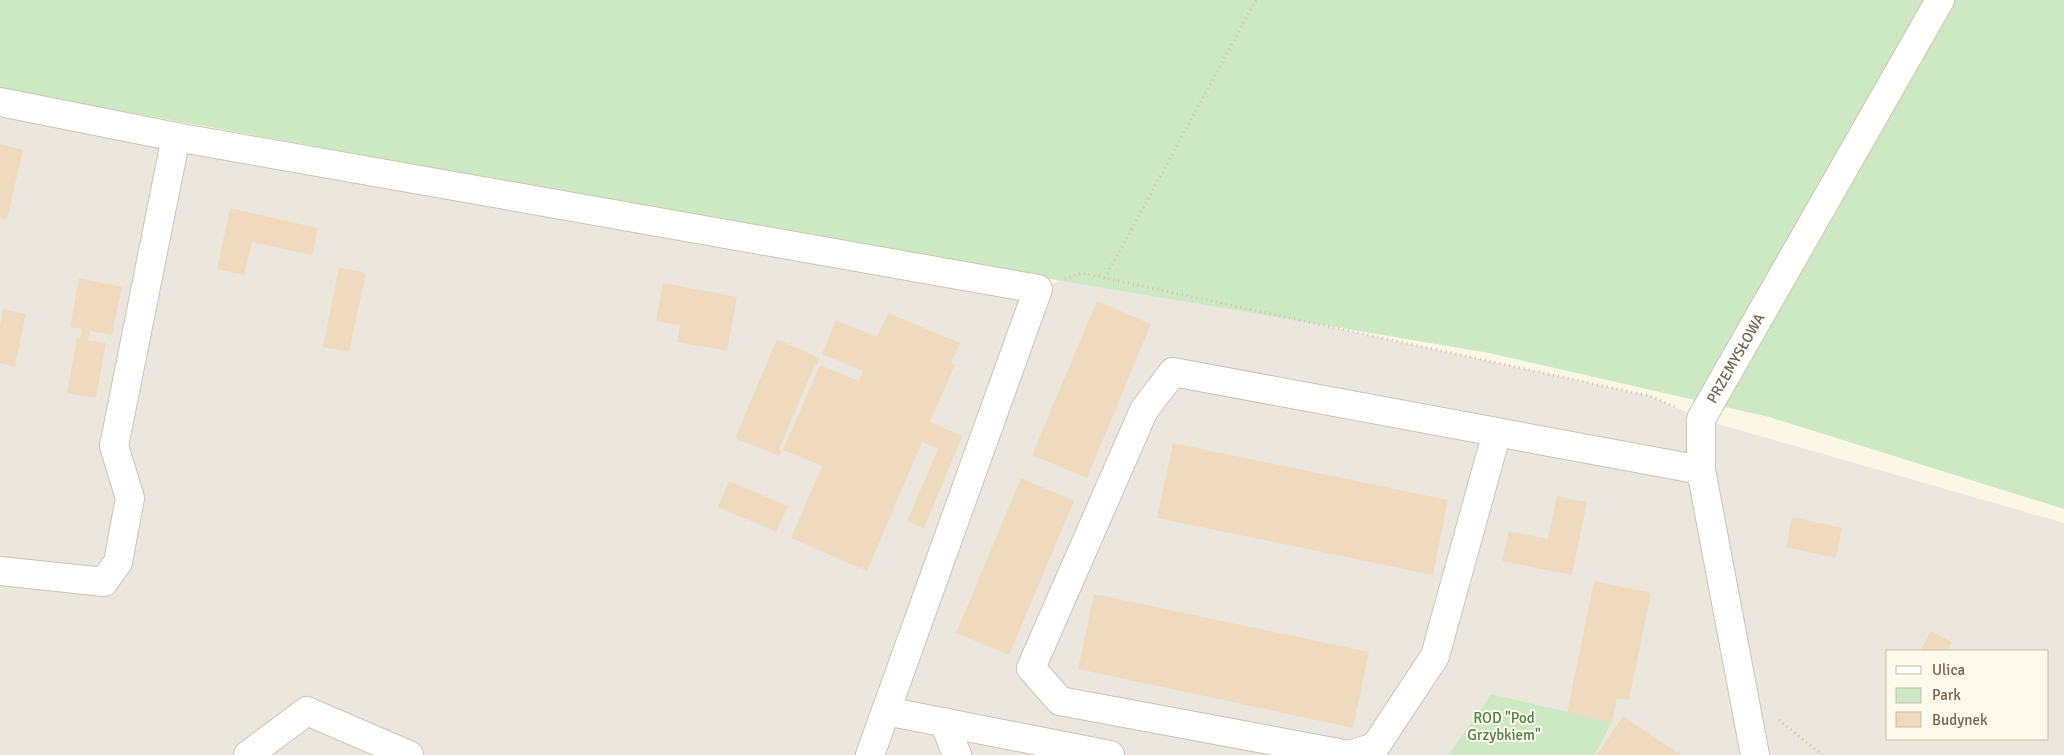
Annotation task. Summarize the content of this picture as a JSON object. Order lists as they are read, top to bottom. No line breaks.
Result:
{"streets":{"street":["PRZEMYSŁOWA"]},"parks":["ROD \"Pod Grzybkiem\""],"legend":["Ulica","Park","Budynek"]}
